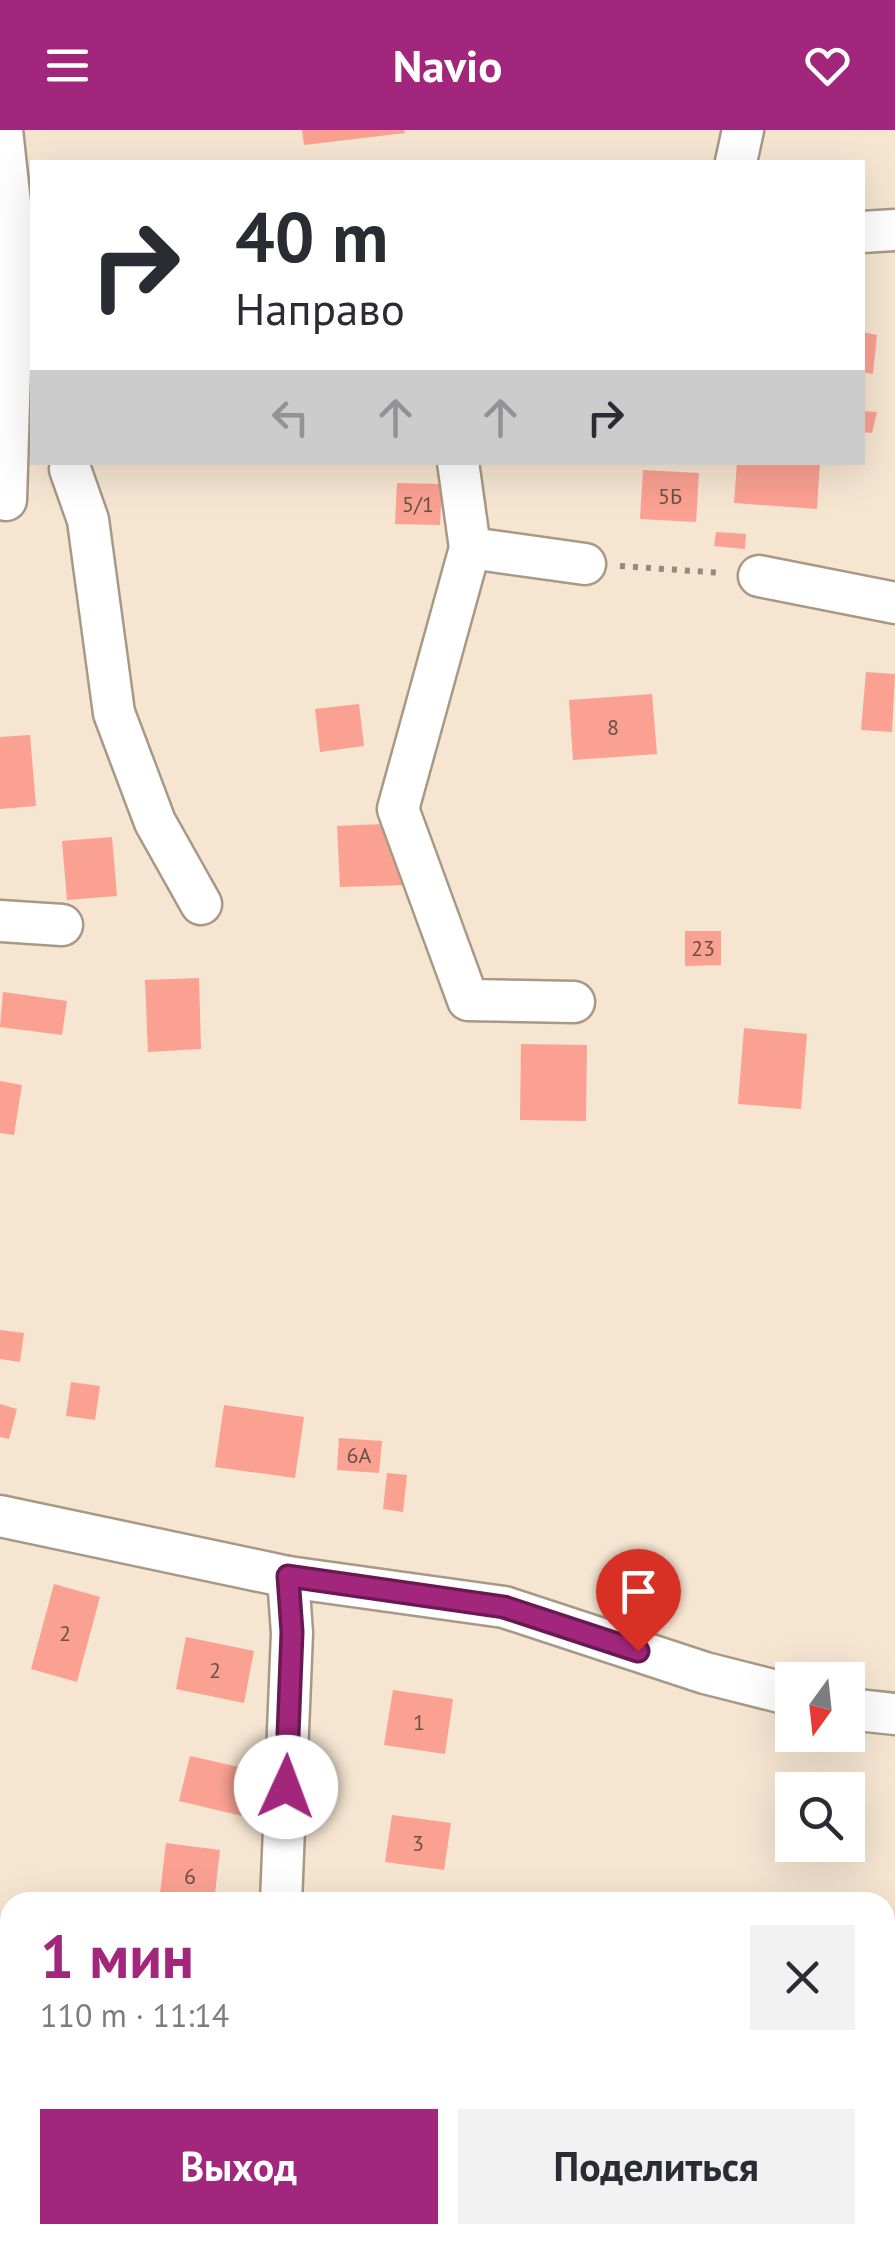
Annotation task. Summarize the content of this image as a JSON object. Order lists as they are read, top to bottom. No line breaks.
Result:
{"house_numbers":["5Б","5/1","8","23","6А","2","2","1","3","6"],"north":"bottom","page":{"header":"Navio","turn":["40 m","Направо"],"heading":["1 мин","110 m · 11:14"],"buttons":["Выход","Поделиться"]}}
